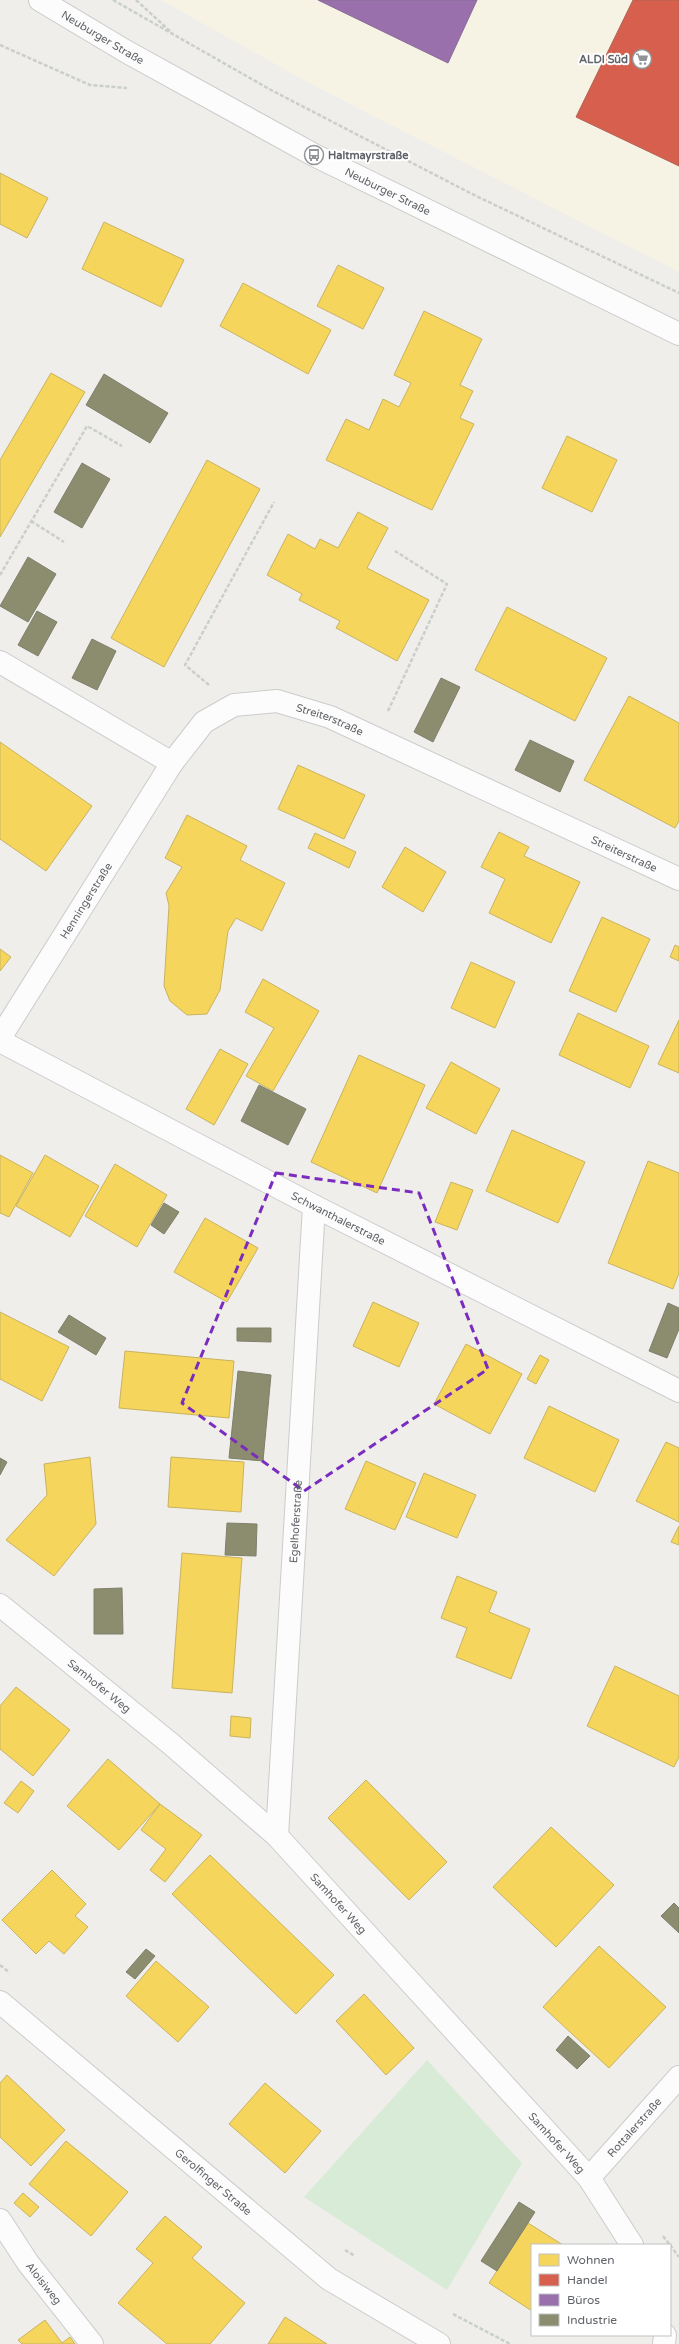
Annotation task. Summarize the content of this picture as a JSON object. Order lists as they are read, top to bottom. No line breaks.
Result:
{"streets":{"street":["Neuburger Straße","Streiterstraße","Henningerstraße","Schwanthalerstraße","Egelhoferstraße","Samhofer Weg","Rottalerstraße","Gerolfinger Straße","Aloisiweg"]},"crossings":[["Streiterstraße","Henningerstraße"],["Henningerstraße","Schwanthalerstraße"],["Schwanthalerstraße","Egelhoferstraße"],["Egelhoferstraße","Samhofer Weg"],["Samhofer Weg","Rottalerstraße"]],"places":{"supermarket":["ALDI Süd"],"bus stop":["Haltmayrstraße"]},"legend":["Wohnen","Handel","Büros","Industrie"]}
